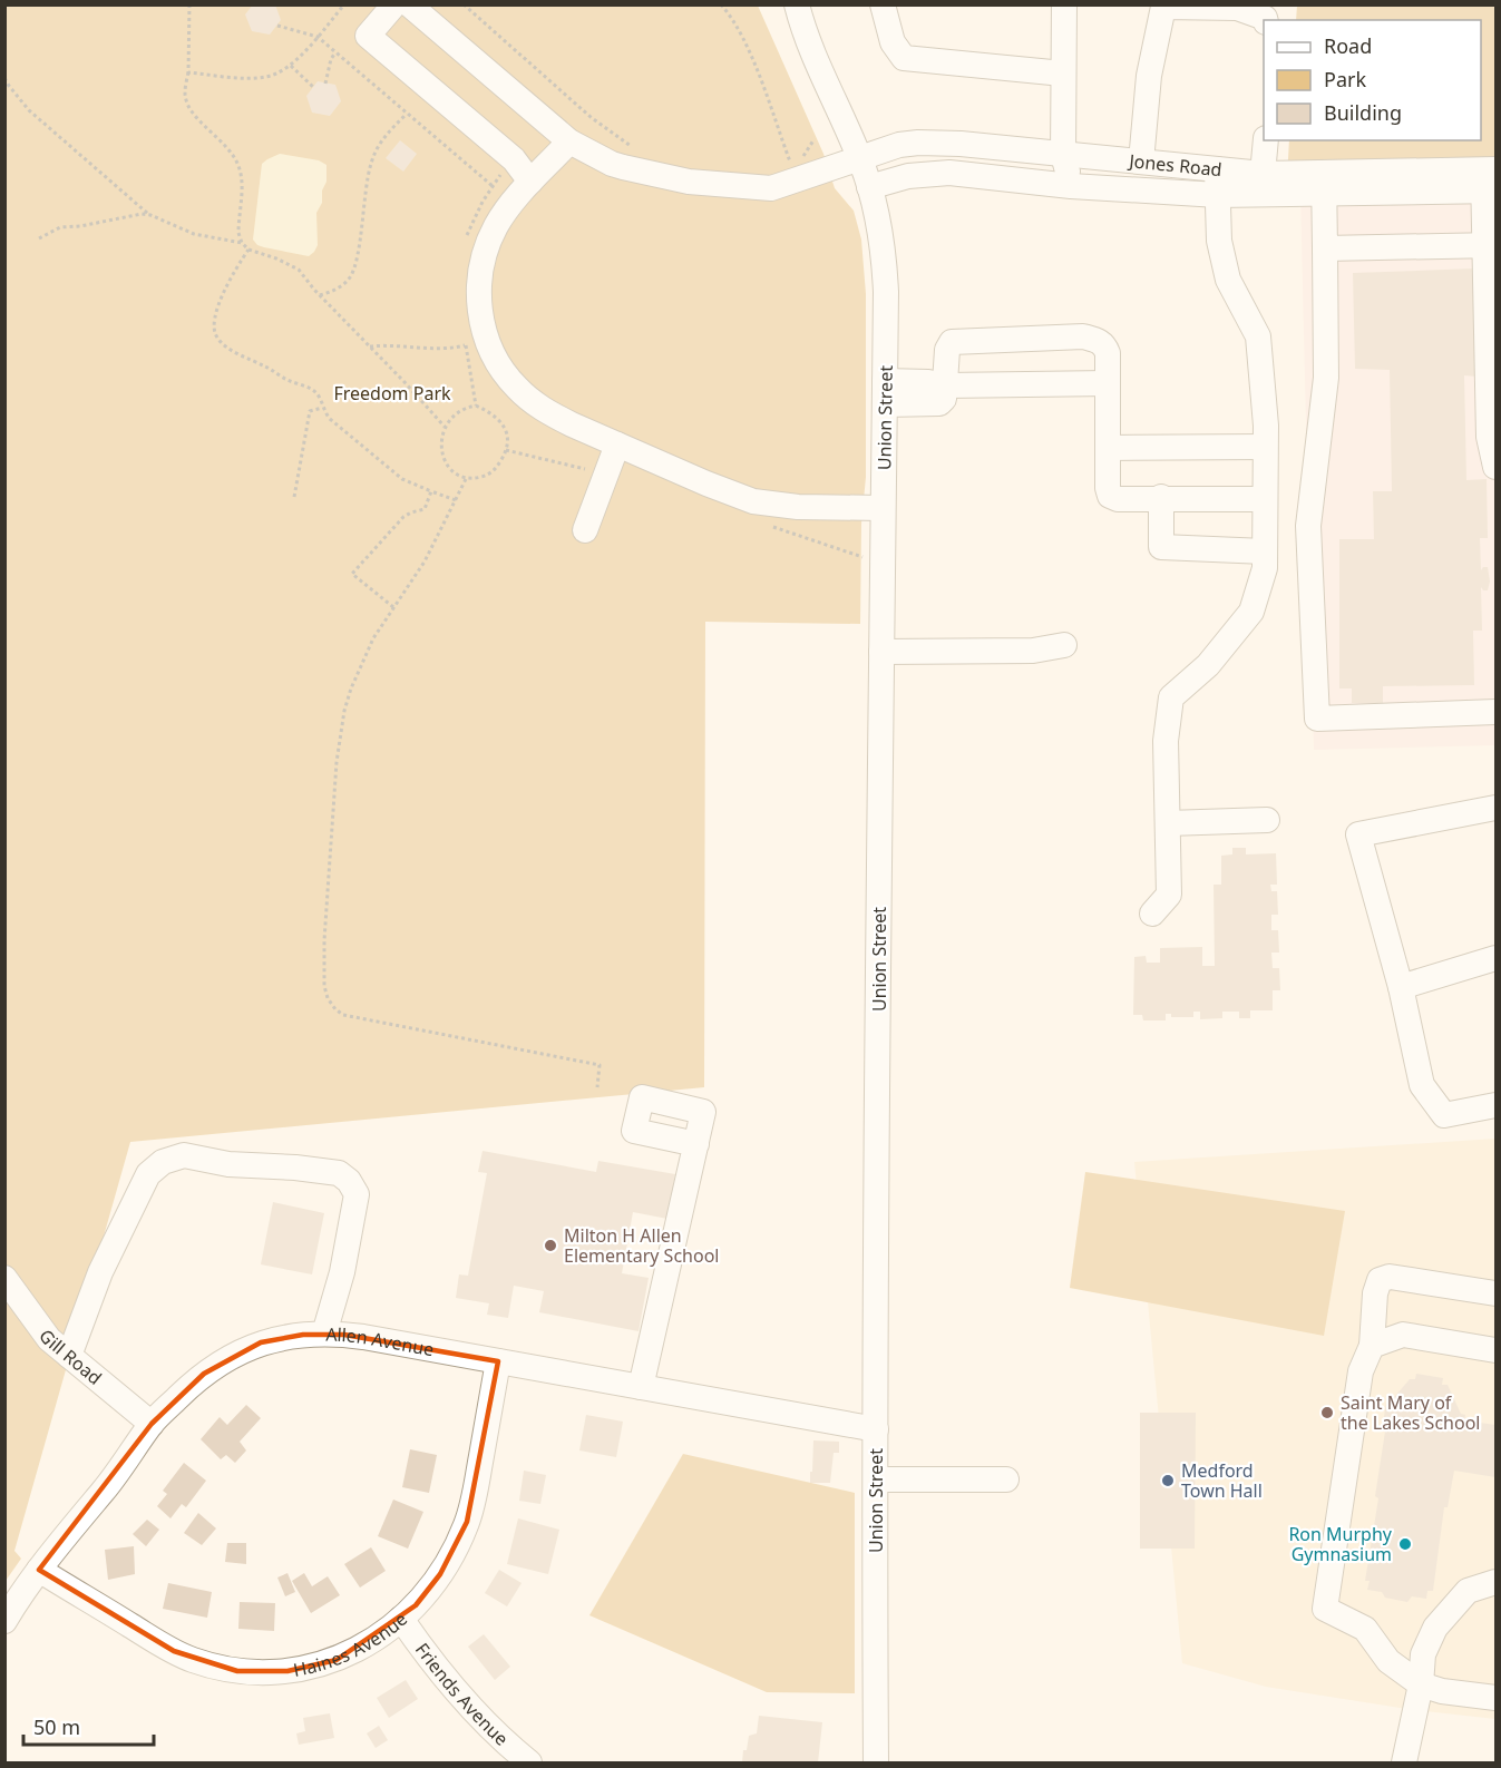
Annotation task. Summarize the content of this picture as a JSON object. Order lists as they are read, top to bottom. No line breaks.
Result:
{"streets":{"street":["Jones Road","Union Street","Allen Avenue","Gill Road","Haines Avenue","Friends Avenue"]},"crossings":[["Jones Road","Union Street"],["Union Street","Allen Avenue"],["Allen Avenue","Gill Road"],["Allen Avenue","Haines Avenue"],["Haines Avenue","Friends Avenue"]],"parks":["Freedom Park"],"places":["Milton H Allen Elementary School","Saint Mary of the Lakes School","Medford Town Hall","Ron Murphy Gymnasium"],"legend":["Road","Park","Building"],"scale_bar":"50 m"}
